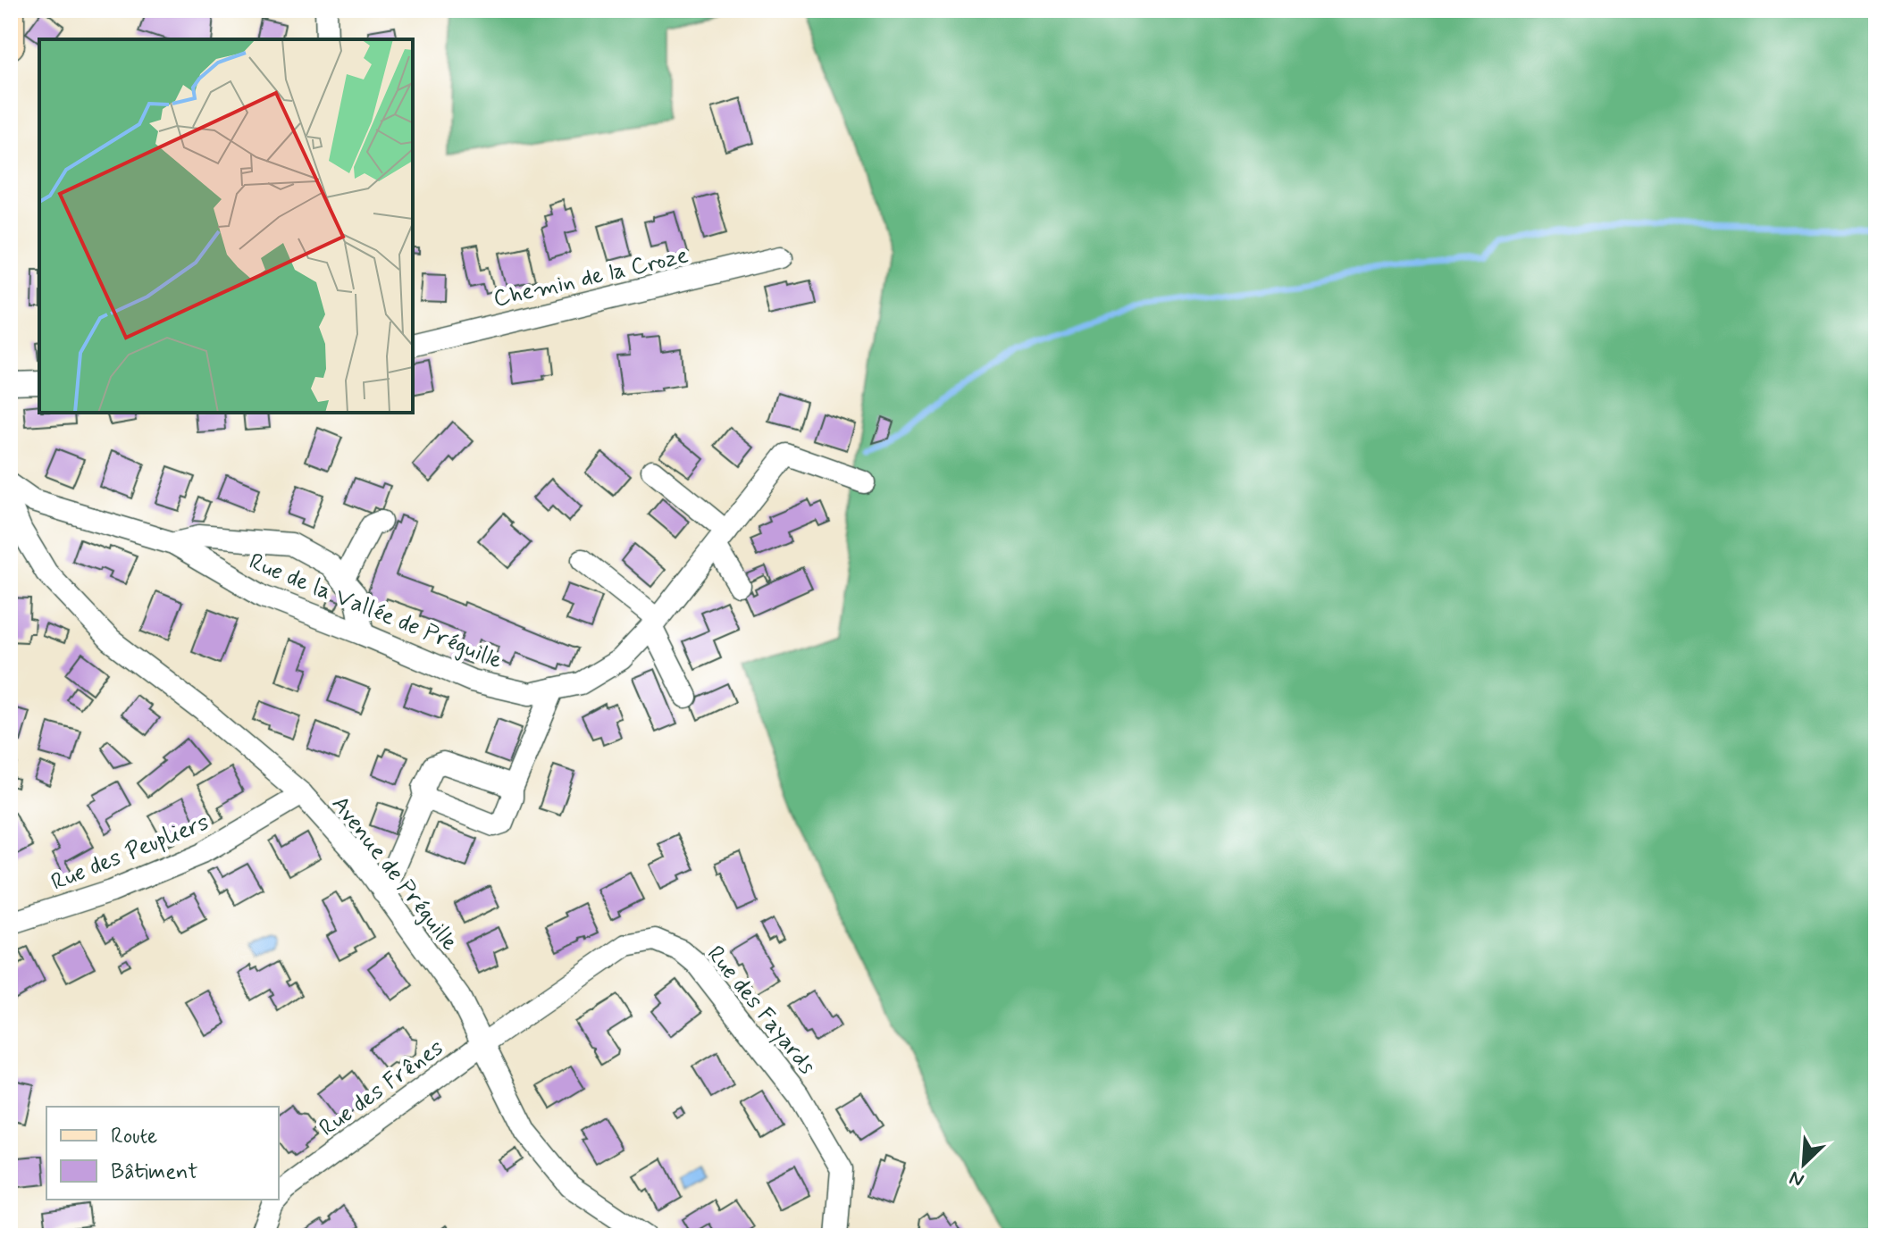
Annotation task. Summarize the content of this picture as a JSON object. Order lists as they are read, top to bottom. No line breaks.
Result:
{"streets":{"street":["Chemin de la Croze","Rue de la Vallée de Préguille","Rue des Peupliers","Avenue de Préguille","Rue des Fayards","Rue des Frênes"]},"crossings":[["Rue des Peupliers","Avenue de Préguille"],["Avenue de Préguille","Rue des Fayards"],["Avenue de Préguille","Rue des Frênes"],["Rue des Fayards","Rue des Frênes"]],"legend":["Route","Bâtiment"],"north":"bottom left"}
